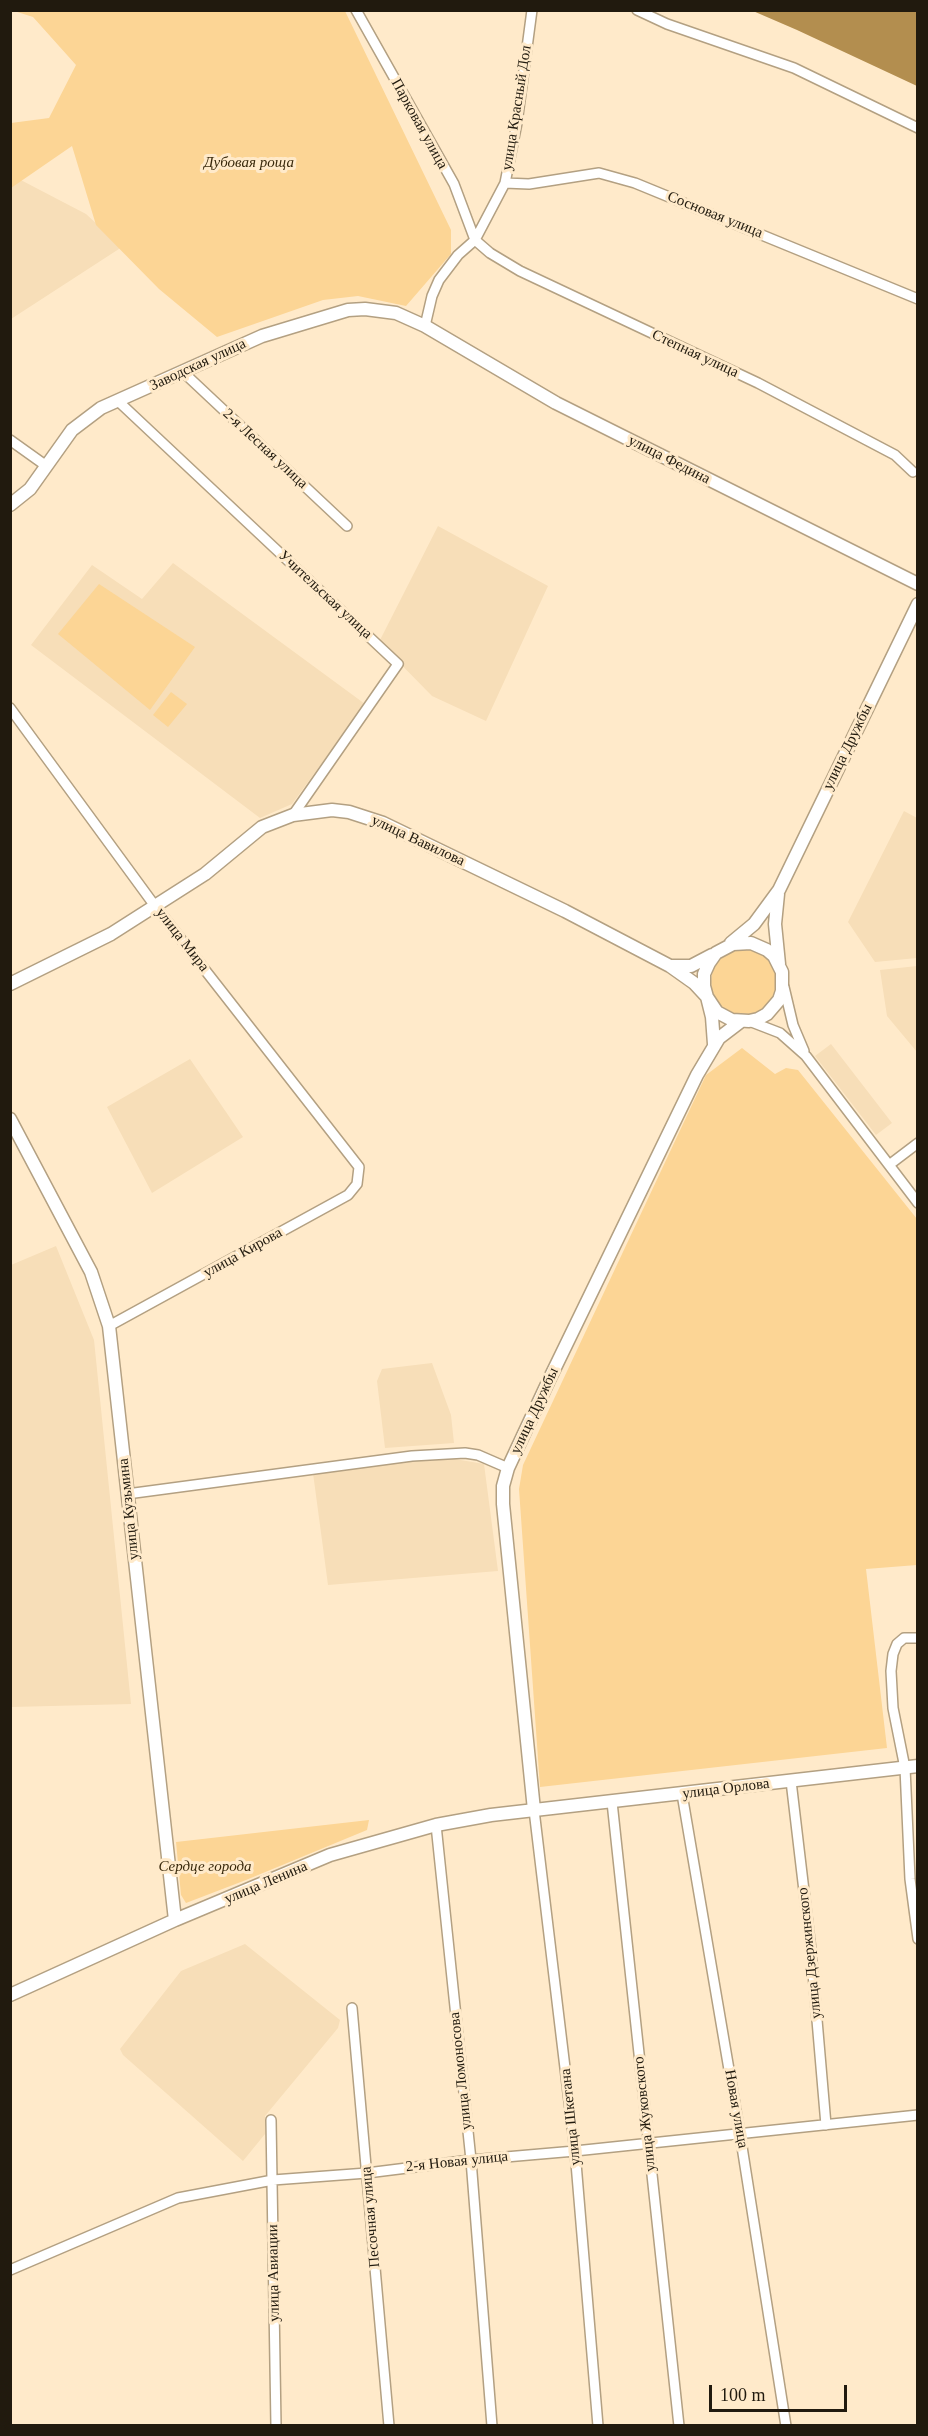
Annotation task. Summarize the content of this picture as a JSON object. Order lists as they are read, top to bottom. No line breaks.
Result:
{"streets":{"street":["улица Красный Дол","Парковая улица","Сосновая улица","Степная улица","Заводская улица","2-я Лесная улица","улица Федина","Учительская улица","улица Дружбы","улица Вавилова","улица Мира","улица Кирова","улица Кузьмина","улица Орлова","улица Ленина","улица Дзержинского","улица Ломоносова","Новая улица","улица Жуковского","улица Шкетана","2-я Новая улица","Песочная улица","улица Авиации"]},"crossings":[["улица Красный Дол","Парковая улица"],["улица Красный Дол","Сосновая улица"],["улица Красный Дол","Степная улица"],["улица Красный Дол","Заводская улица"],["улица Красный Дол","улица Федина"],["Парковая улица","Степная улица"],["Заводская улица","2-я Лесная улица"],["Заводская улица","улица Федина"],["Заводская улица","Учительская улица"],["Учительская улица","улица Вавилова"],["улица Дружбы","улица Орлова"],["улица Дружбы","улица Ленина"],["улица Дружбы","улица Шкетана"],["улица Вавилова","улица Мира"],["улица Мира","улица Кирова"],["улица Кирова","улица Кузьмина"],["улица Кузьмина","улица Ленина"],["улица Орлова","улица Ленина"],["улица Орлова","улица Дзержинского"],["улица Орлова","Новая улица"],["улица Орлова","улица Жуковского"],["улица Орлова","улица Шкетана"],["улица Ленина","улица Ломоносова"],["улица Ленина","улица Шкетана"],["улица Дзержинского","2-я Новая улица"],["улица Ломоносова","2-я Новая улица"],["Новая улица","2-я Новая улица"],["улица Жуковского","2-я Новая улица"],["улица Шкетана","2-я Новая улица"],["2-я Новая улица","Песочная улица"],["2-я Новая улица","улица Авиации"]],"parks":["Дубовая роща","Сердце города"],"scale_bar":"100 m"}
